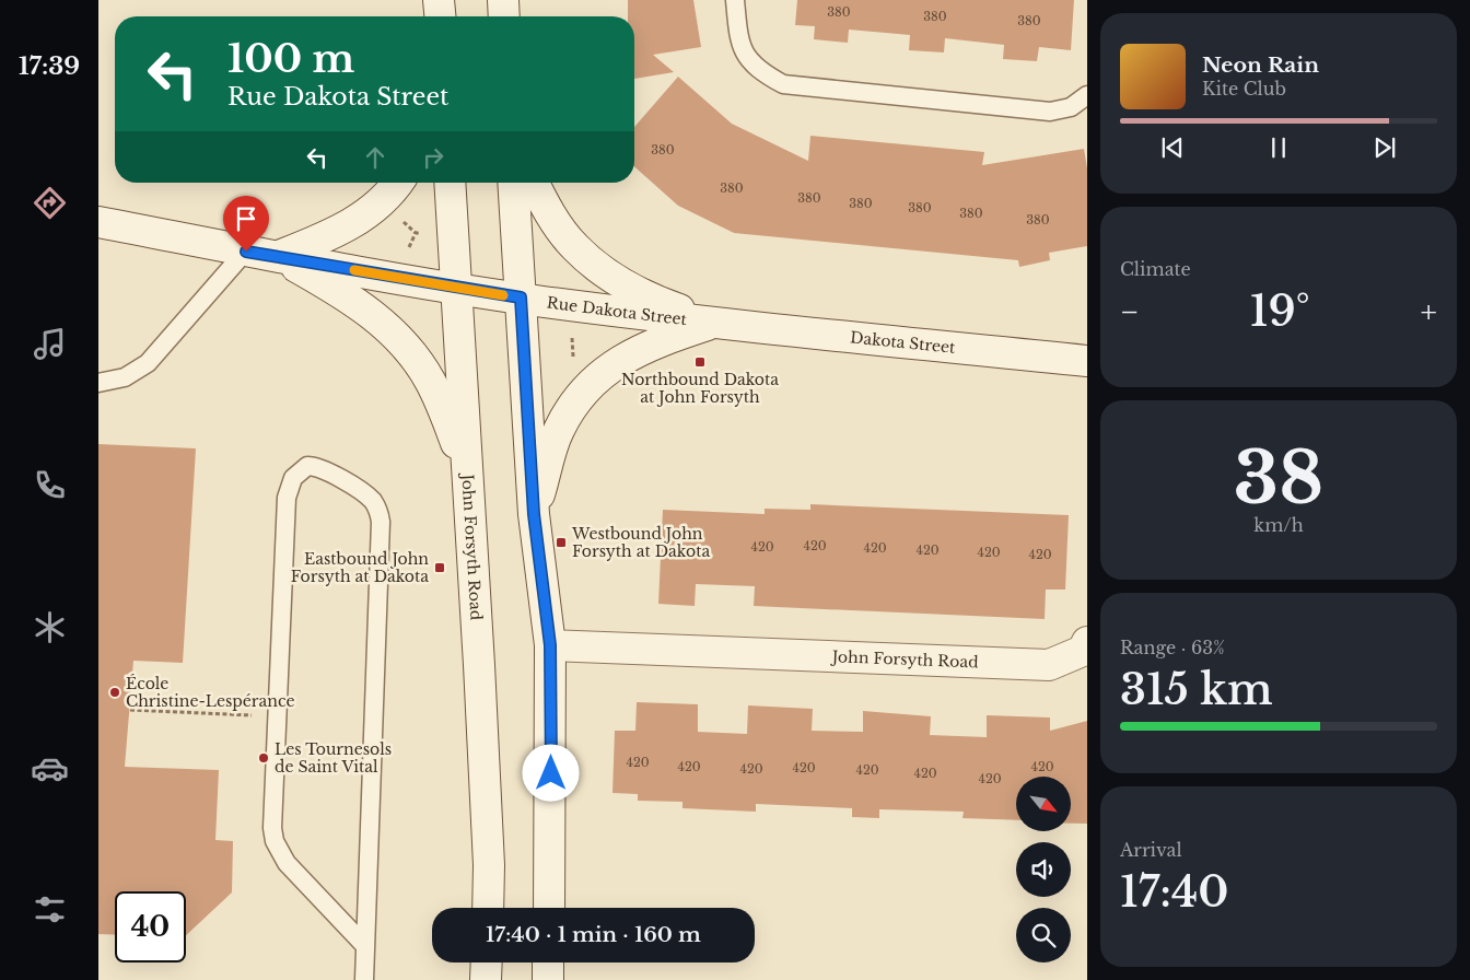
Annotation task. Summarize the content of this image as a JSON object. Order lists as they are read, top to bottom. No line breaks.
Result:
{"streets":{"street":["Rue Dakota Street","Dakota Street","John Forsyth Road"]},"crossings":[["Rue Dakota Street","Dakota Street"],["Rue Dakota Street","John Forsyth Road"]],"places":{"transit":["Northbound Dakota at John Forsyth","Westbound John Forsyth at Dakota","Eastbound John Forsyth at Dakota"],"other":["École Christine-Lespérance","Les Tournesols de Saint Vital"]},"house_numbers":["380","380","380","380","380","380","380","380","380","380","420","420","420","420","420","420","420","420","420","420","420","420","420","420"],"north":"bottom right","page":{"tabs":"17:39","turn":["100 m","Rue Dakota Street"],"song":["Neon Rain","Kite Club"],"tile":["Climate",["38","km/h"],["Range · 63%","315 km"],["Arrival","17:40"]],"heat":["−","19°","+"],"limit":"40","trip":"17:40 · 1 min · 160 m"}}
